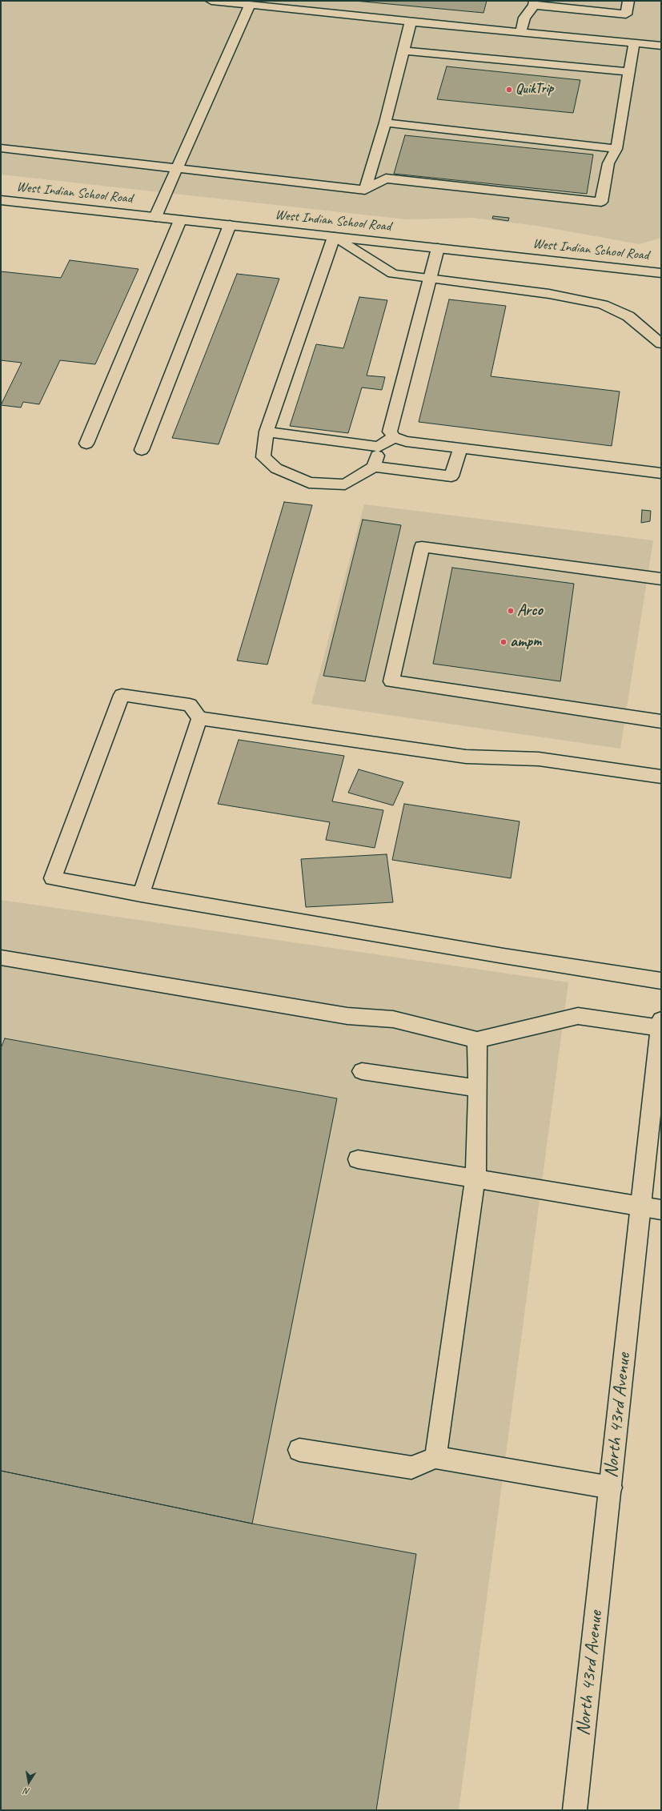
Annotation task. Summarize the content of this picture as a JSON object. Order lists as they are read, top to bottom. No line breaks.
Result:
{"streets":{"main road":["West Indian School Road","North 43rd Avenue"]},"places":["QuikTrip","Arco","ampm"],"north":"bottom"}
